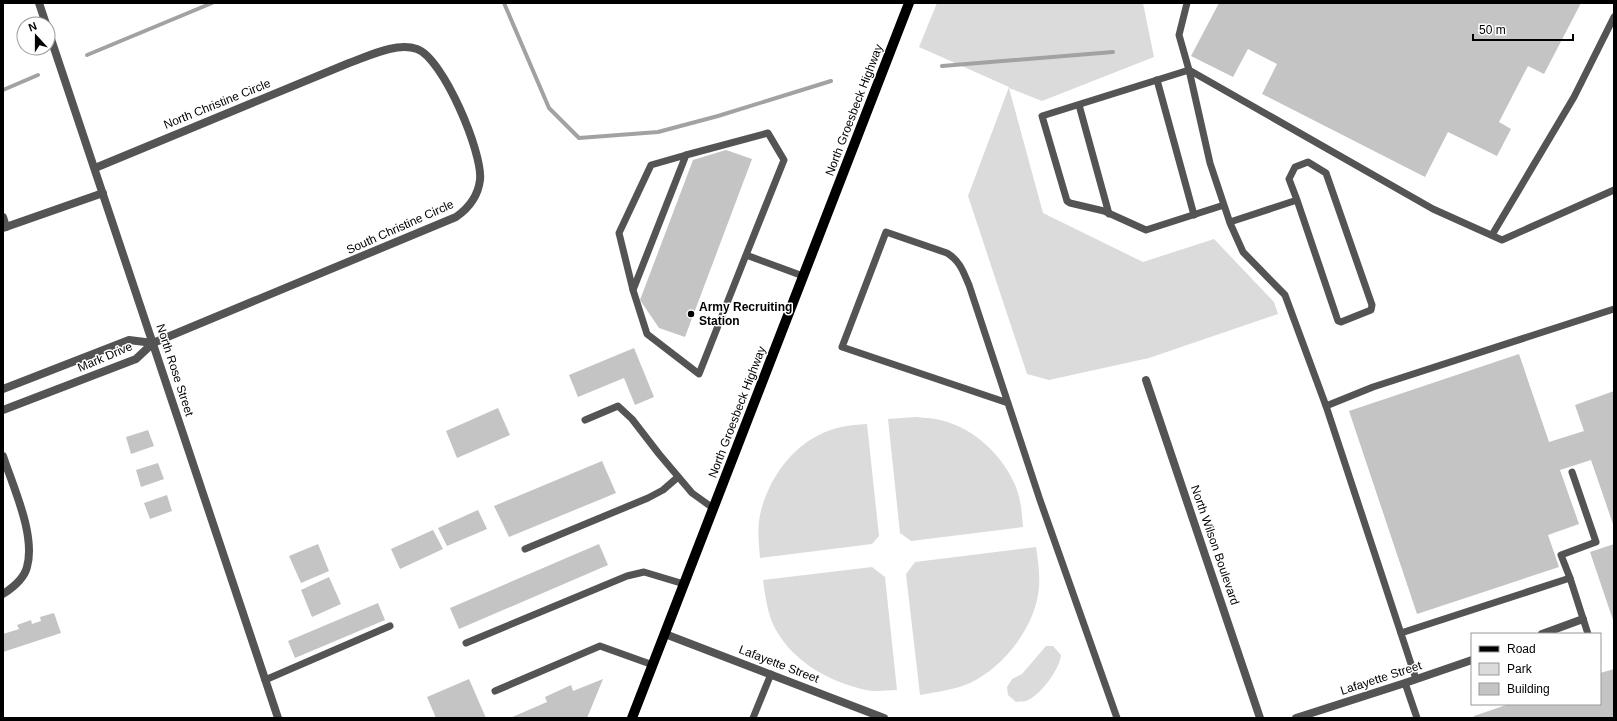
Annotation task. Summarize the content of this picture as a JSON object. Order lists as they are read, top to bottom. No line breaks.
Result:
{"streets":{"main road":["North Groesbeck Highway"],"street":["North Christine Circle","South Christine Circle","Mark Drive","North Rose Street","North Wilson Boulevard","Lafayette Street"]},"crossings":[["North Christine Circle","South Christine Circle"],["North Christine Circle","North Rose Street"],["North Groesbeck Highway","Lafayette Street"],["South Christine Circle","Mark Drive"],["South Christine Circle","North Rose Street"],["Mark Drive","North Rose Street"]],"places":["Army Recruiting Station"],"legend":["Road","Park","Building"],"scale_bar":"50 m","north":"top"}
